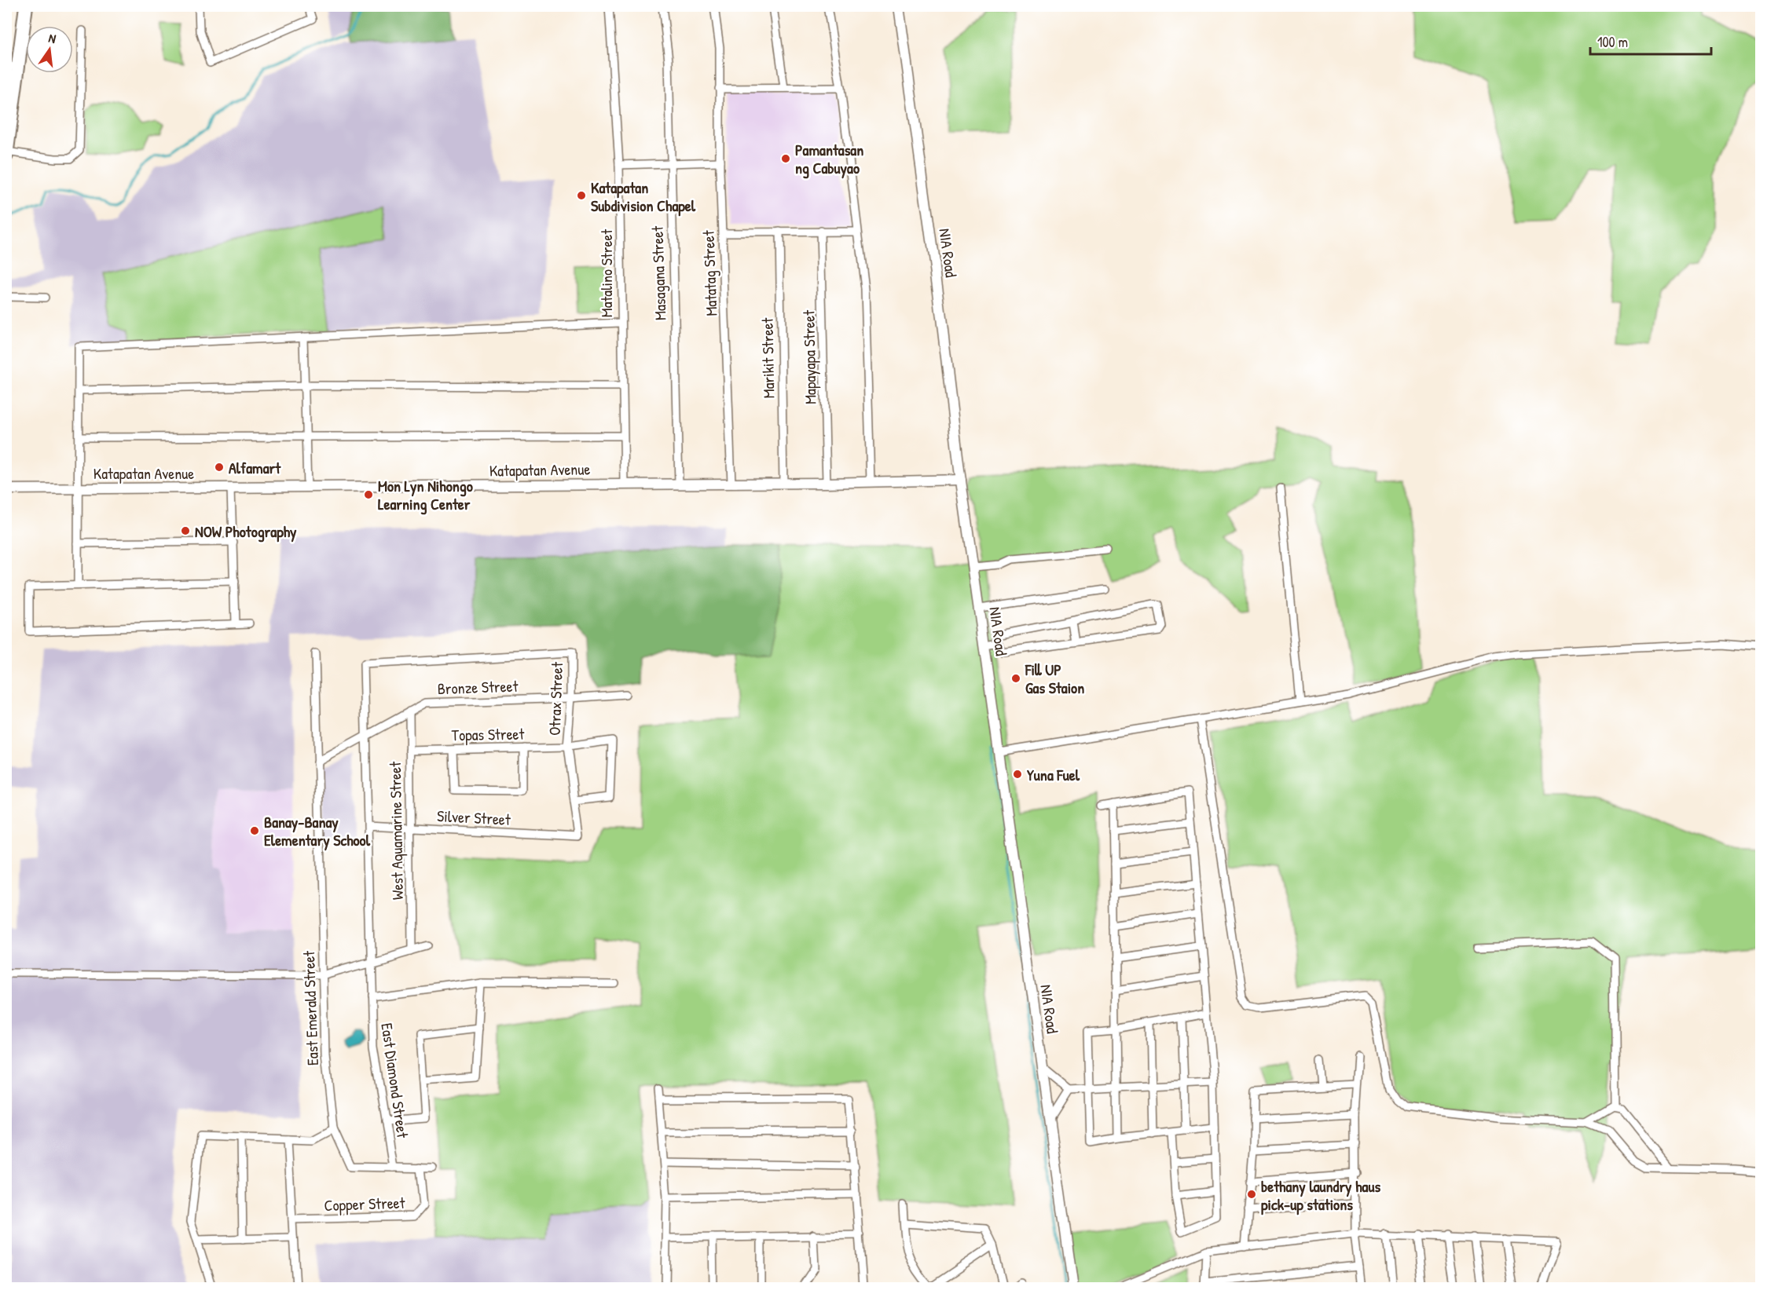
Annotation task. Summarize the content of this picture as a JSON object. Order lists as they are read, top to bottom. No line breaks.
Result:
{"streets":{"street":["NIA Road","Matalino Street","Masagana Street","Matatag Street","Mapayapa Street","Marikit Street","Katapatan Avenue","Bronze Street","Otrax Street","Topas Street","Silver Street","West Aquamarine Street","East Emerald Street","East Diamond Street","Copper Street"]},"crossings":[["NIA Road","Katapatan Avenue"],["Matalino Street","Katapatan Avenue"],["Masagana Street","Katapatan Avenue"],["Matatag Street","Katapatan Avenue"],["Mapayapa Street","Katapatan Avenue"],["Marikit Street","Katapatan Avenue"],["Bronze Street","Otrax Street"],["Bronze Street","West Aquamarine Street"],["Bronze Street","East Emerald Street"],["Bronze Street","East Diamond Street"],["Otrax Street","Topas Street"],["Otrax Street","Silver Street"],["Otrax Street","East Diamond Street"],["Topas Street","West Aquamarine Street"],["Silver Street","West Aquamarine Street"],["Silver Street","East Diamond Street"],["East Emerald Street","East Diamond Street"],["East Emerald Street","Copper Street"]],"places":["Pamantasan ng Cabuyao","Katapatan Subdivision Chapel","Alfamart","Mon Lyn Nihongo Learning Center","NOW Photography","Fill UP Gas Staion","Yuna Fuel","Banay-Banay Elementary School","bethany laundry haus pick-up stations"],"scale_bar":"100 m","north":"top"}
